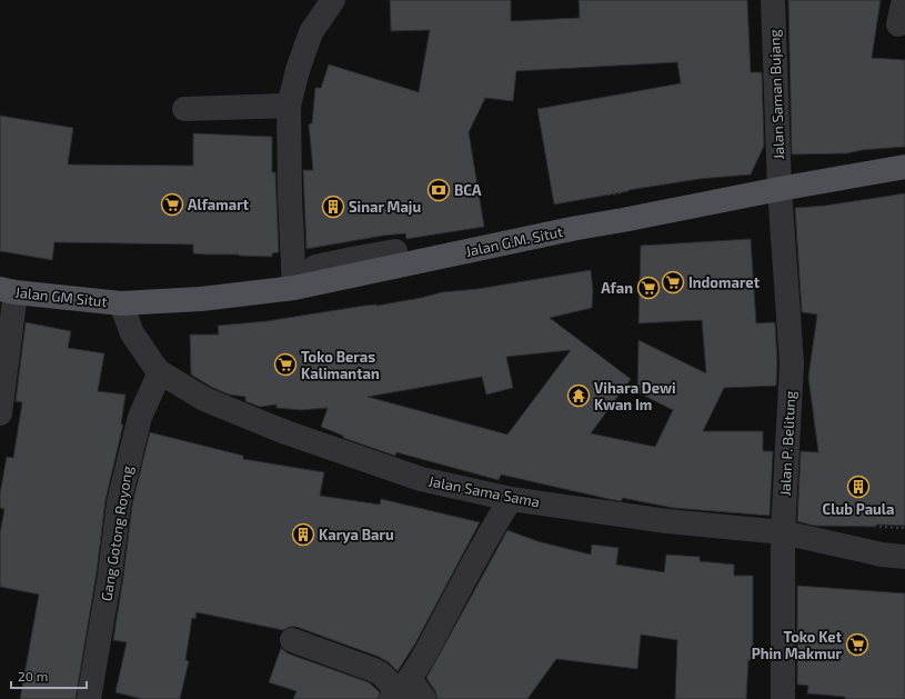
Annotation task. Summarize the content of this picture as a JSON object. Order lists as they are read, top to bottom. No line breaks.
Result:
{"streets":{"main road":["Jalan G.M. Situt","Jalan GM Situt"],"street":["Jalan Saman Bujang","Jalan P. Belitung","Jalan Sama Sama","Gang Gotong Royong"]},"crossings":[["Jalan Saman Bujang","Jalan G.M. Situt"],["Jalan Saman Bujang","Jalan P. Belitung"],["Jalan G.M. Situt","Jalan GM Situt"],["Jalan G.M. Situt","Jalan P. Belitung"],["Jalan G.M. Situt","Jalan Sama Sama"],["Jalan GM Situt","Jalan Sama Sama"],["Jalan P. Belitung","Jalan Sama Sama"],["Jalan Sama Sama","Gang Gotong Royong"]],"places":{"bank":["BCA"],"supermarket":["Alfamart","Indomaret","Afan","Toko Beras Kalimantan","Toko Ket Phin Makmur"],"building":["Sinar Maju","Club Paula","Karya Baru"],"temple":["Vihara Dewi Kwan Im"]},"scale_bar":"20 m"}
